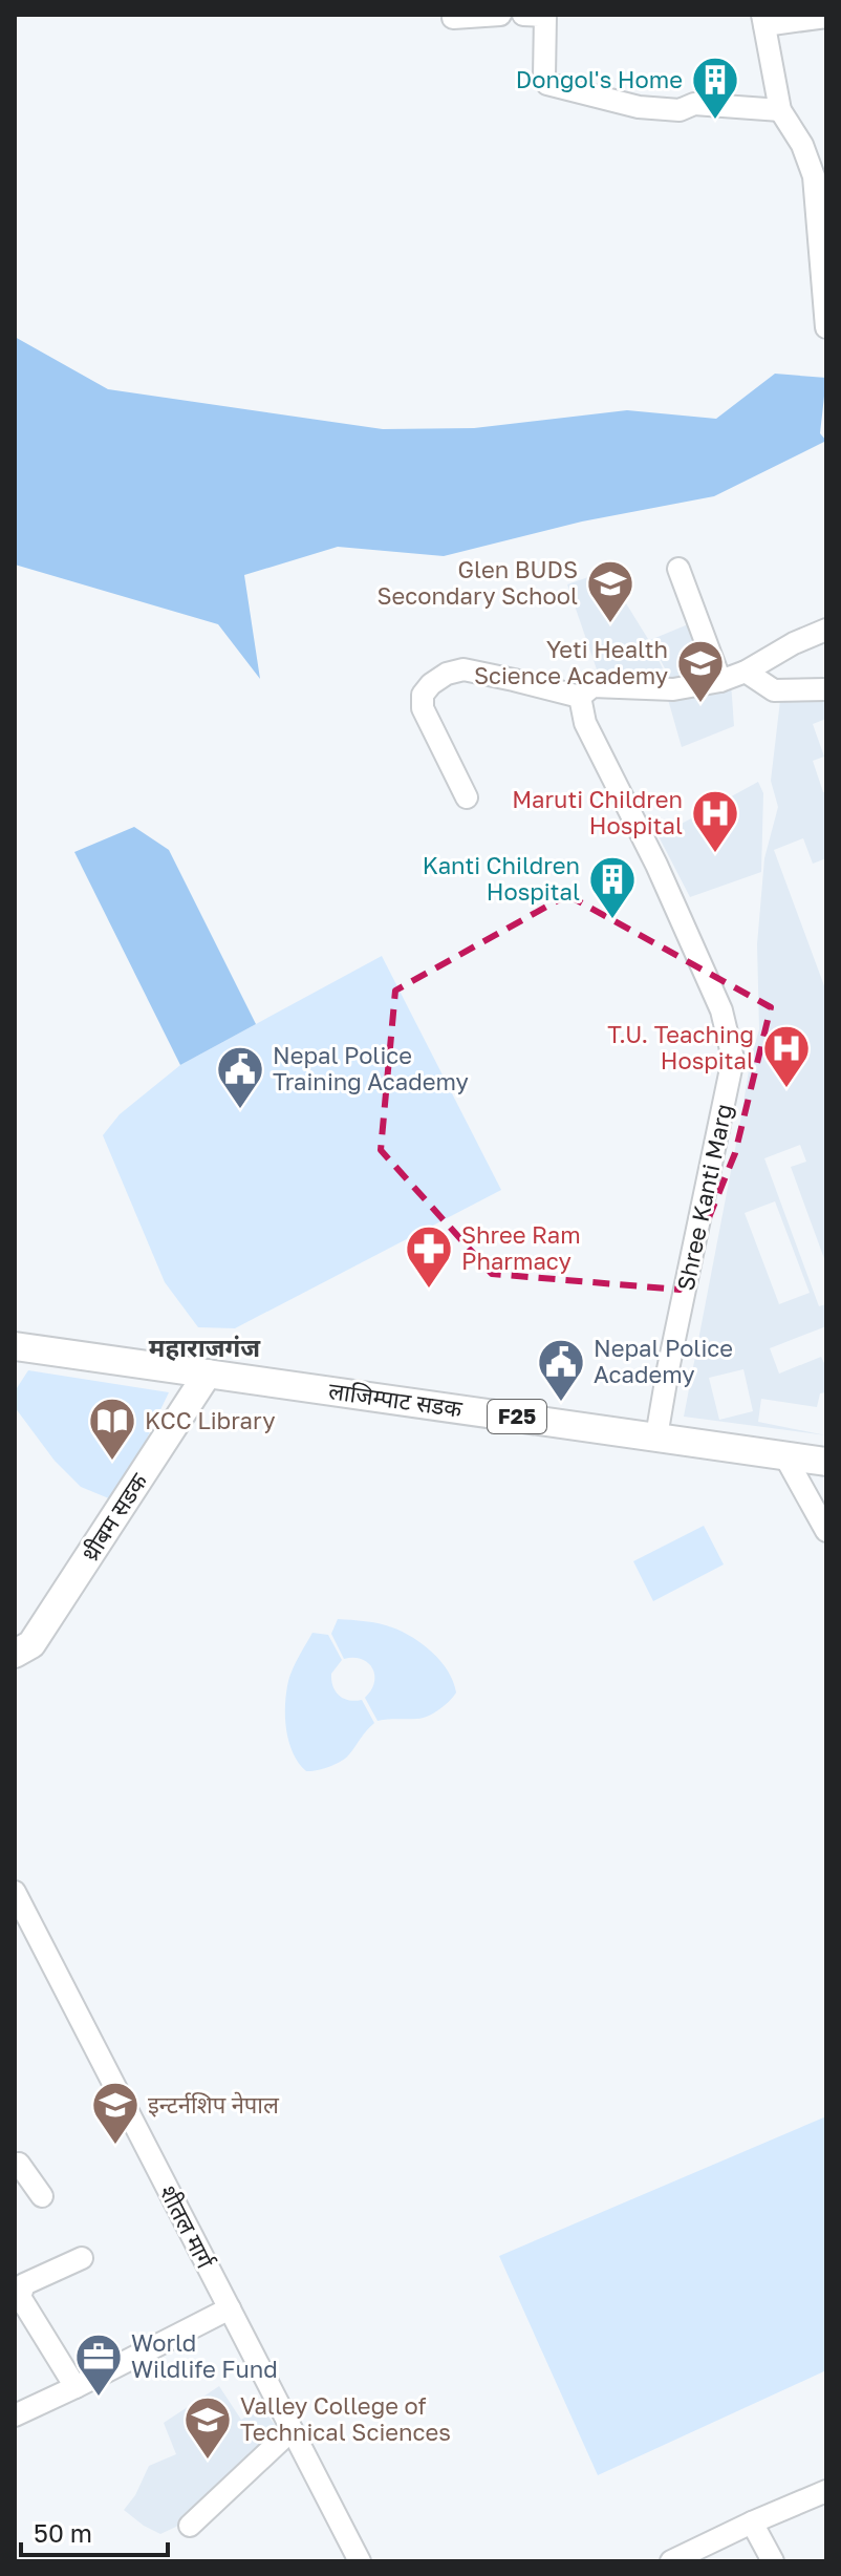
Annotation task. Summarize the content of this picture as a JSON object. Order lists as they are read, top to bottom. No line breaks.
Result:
{"streets":{"main road":["लाजिम्पाट सडक","F25","थ्रीबम सडक"],"street":["Shree Kanti Marg","शीतल मार्ग"]},"crossings":[["Shree Kanti Marg","लाजिम्पाट सडक"],["लाजिम्पाट सडक","थ्रीबम सडक"]],"districts":["महाराजगंज"],"places":{"building":["Dongol's Home","Kanti Children Hospital"],"school or university":["Glen BUDS Secondary School","Yeti Health Science Academy","इन्टर्नशिप नेपाल","Valley College of Technical Sciences"],"hospital":["Maruti Children Hospital","T.U. Teaching Hospital"],"public building":["Nepal Police Training Academy","Nepal Police Academy"],"pharmacy":["Shree Ram Pharmacy"],"library":["KCC Library"],"office":["World Wildlife Fund"]},"scale_bar":"50 m"}
